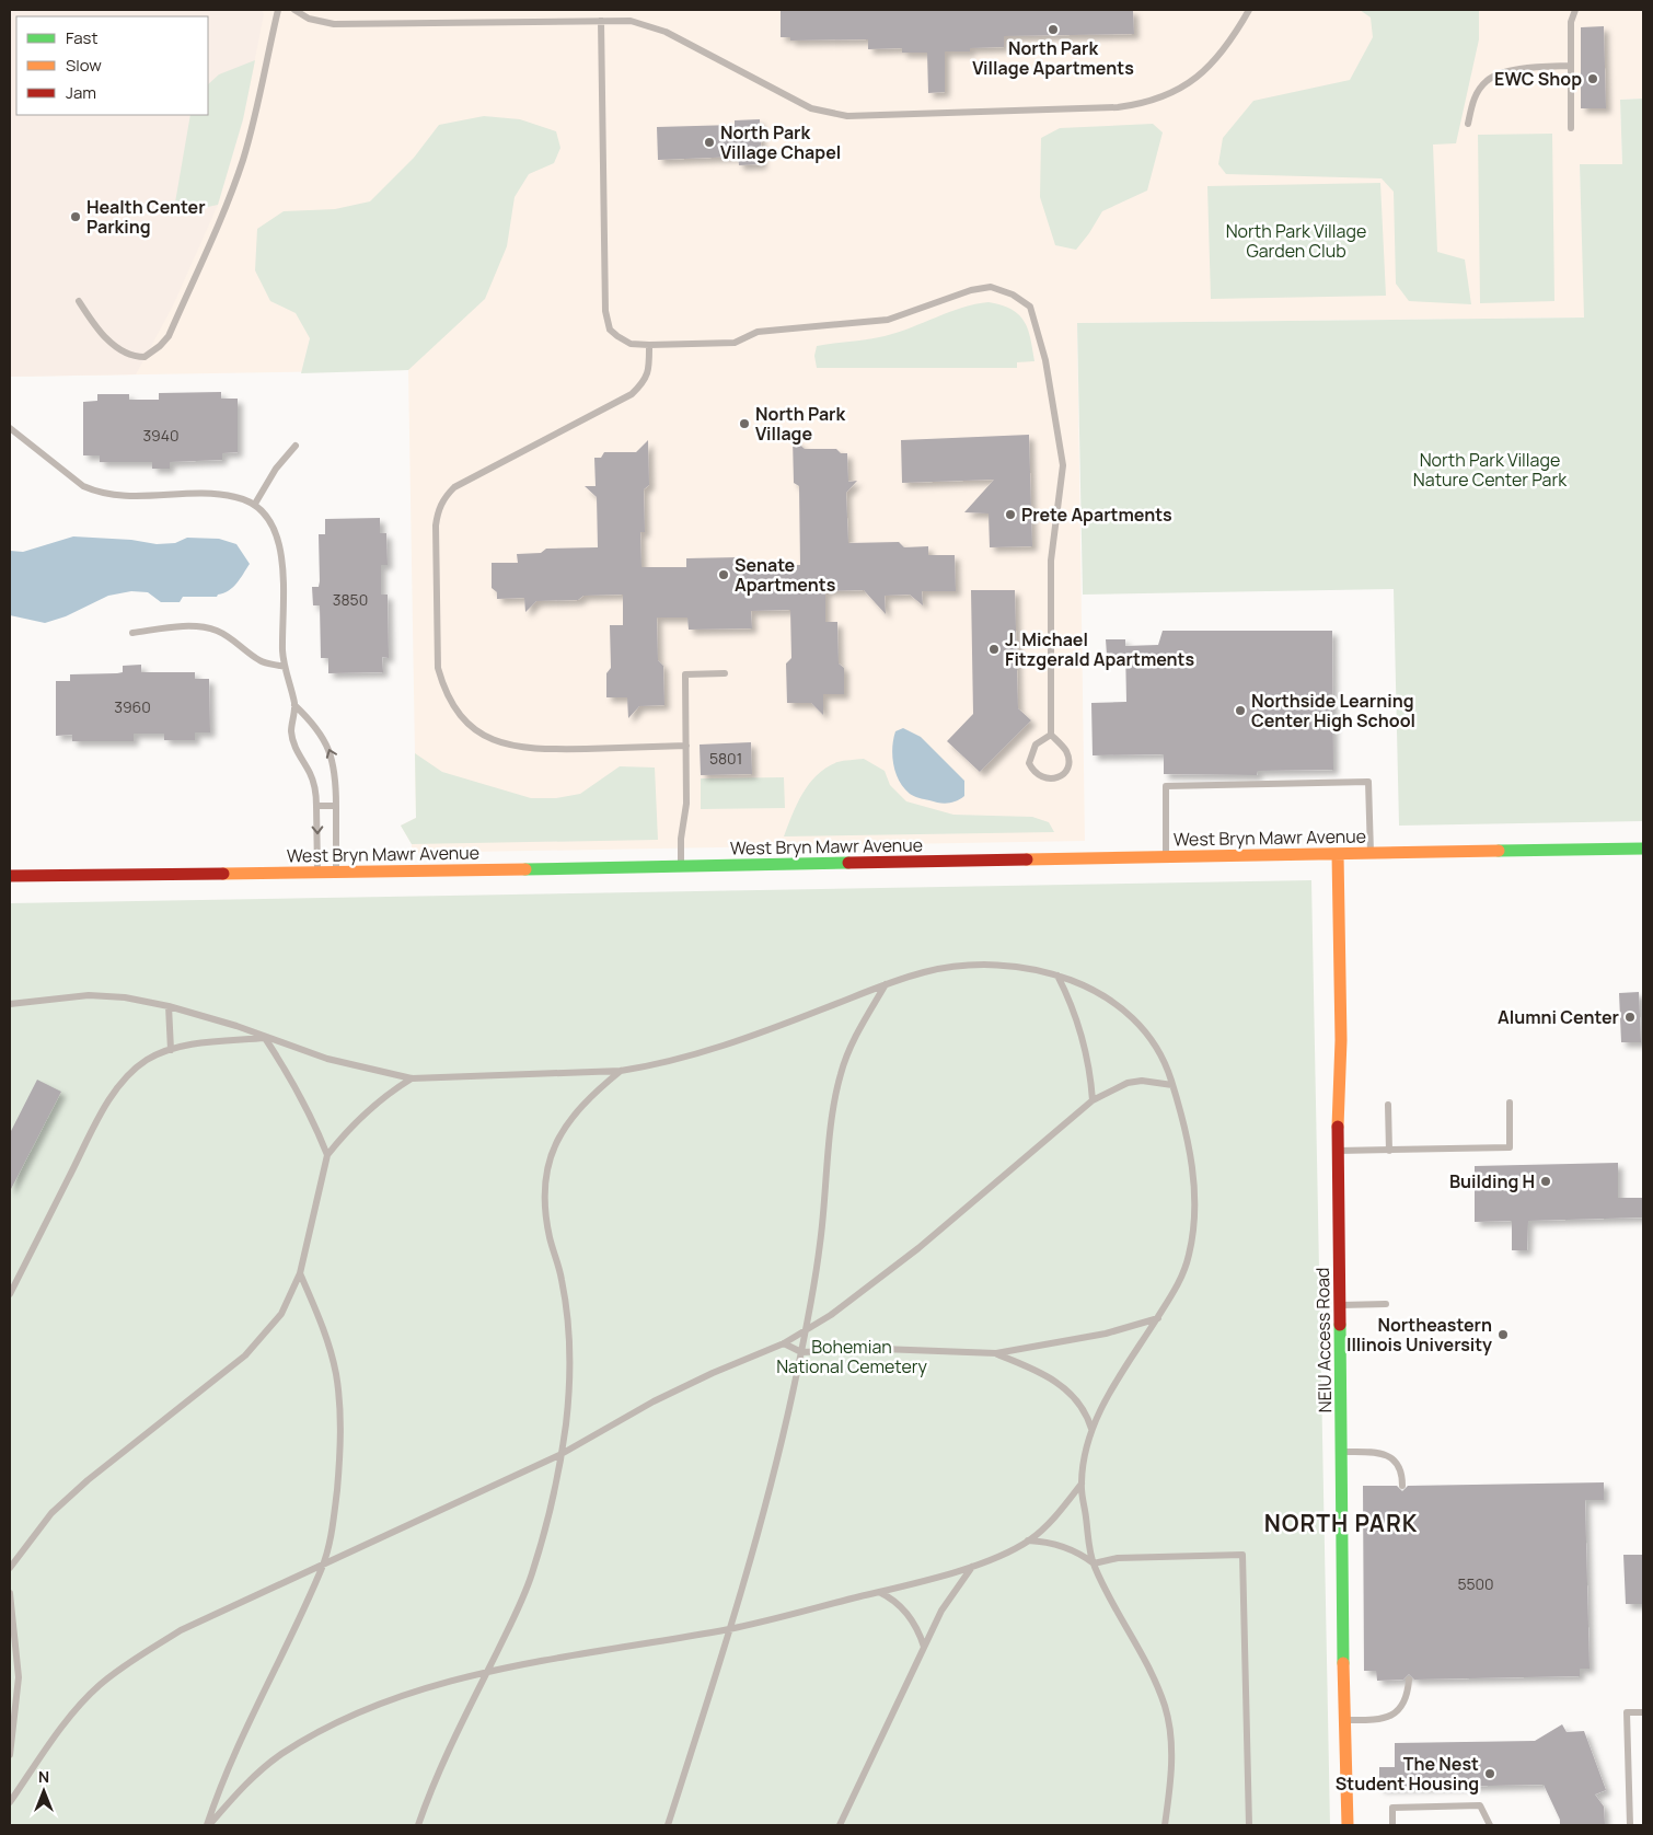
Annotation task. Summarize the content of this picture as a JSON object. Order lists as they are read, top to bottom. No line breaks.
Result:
{"streets":{"street":["West Bryn Mawr Avenue","NEIU Access Road"]},"crossings":[["West Bryn Mawr Avenue","NEIU Access Road"]],"districts":["NORTH PARK"],"parks":["North Park Village Garden Club","North Park Village Nature Center Park","Bohemian National Cemetery"],"places":["North Park Village Apartments","EWC Shop","North Park Village Chapel","Health Center Parking","North Park Village","Prete Apartments","Senate Apartments","J. Michael Fitzgerald Apartments","Northside Learning Center High School","Alumni Center","Building H","Northeastern Illinois University","The Nest Student Housing"],"house_numbers":["3940","3850","3960","5801","5500"],"legend":["Fast","Slow","Jam"],"north":"top"}
